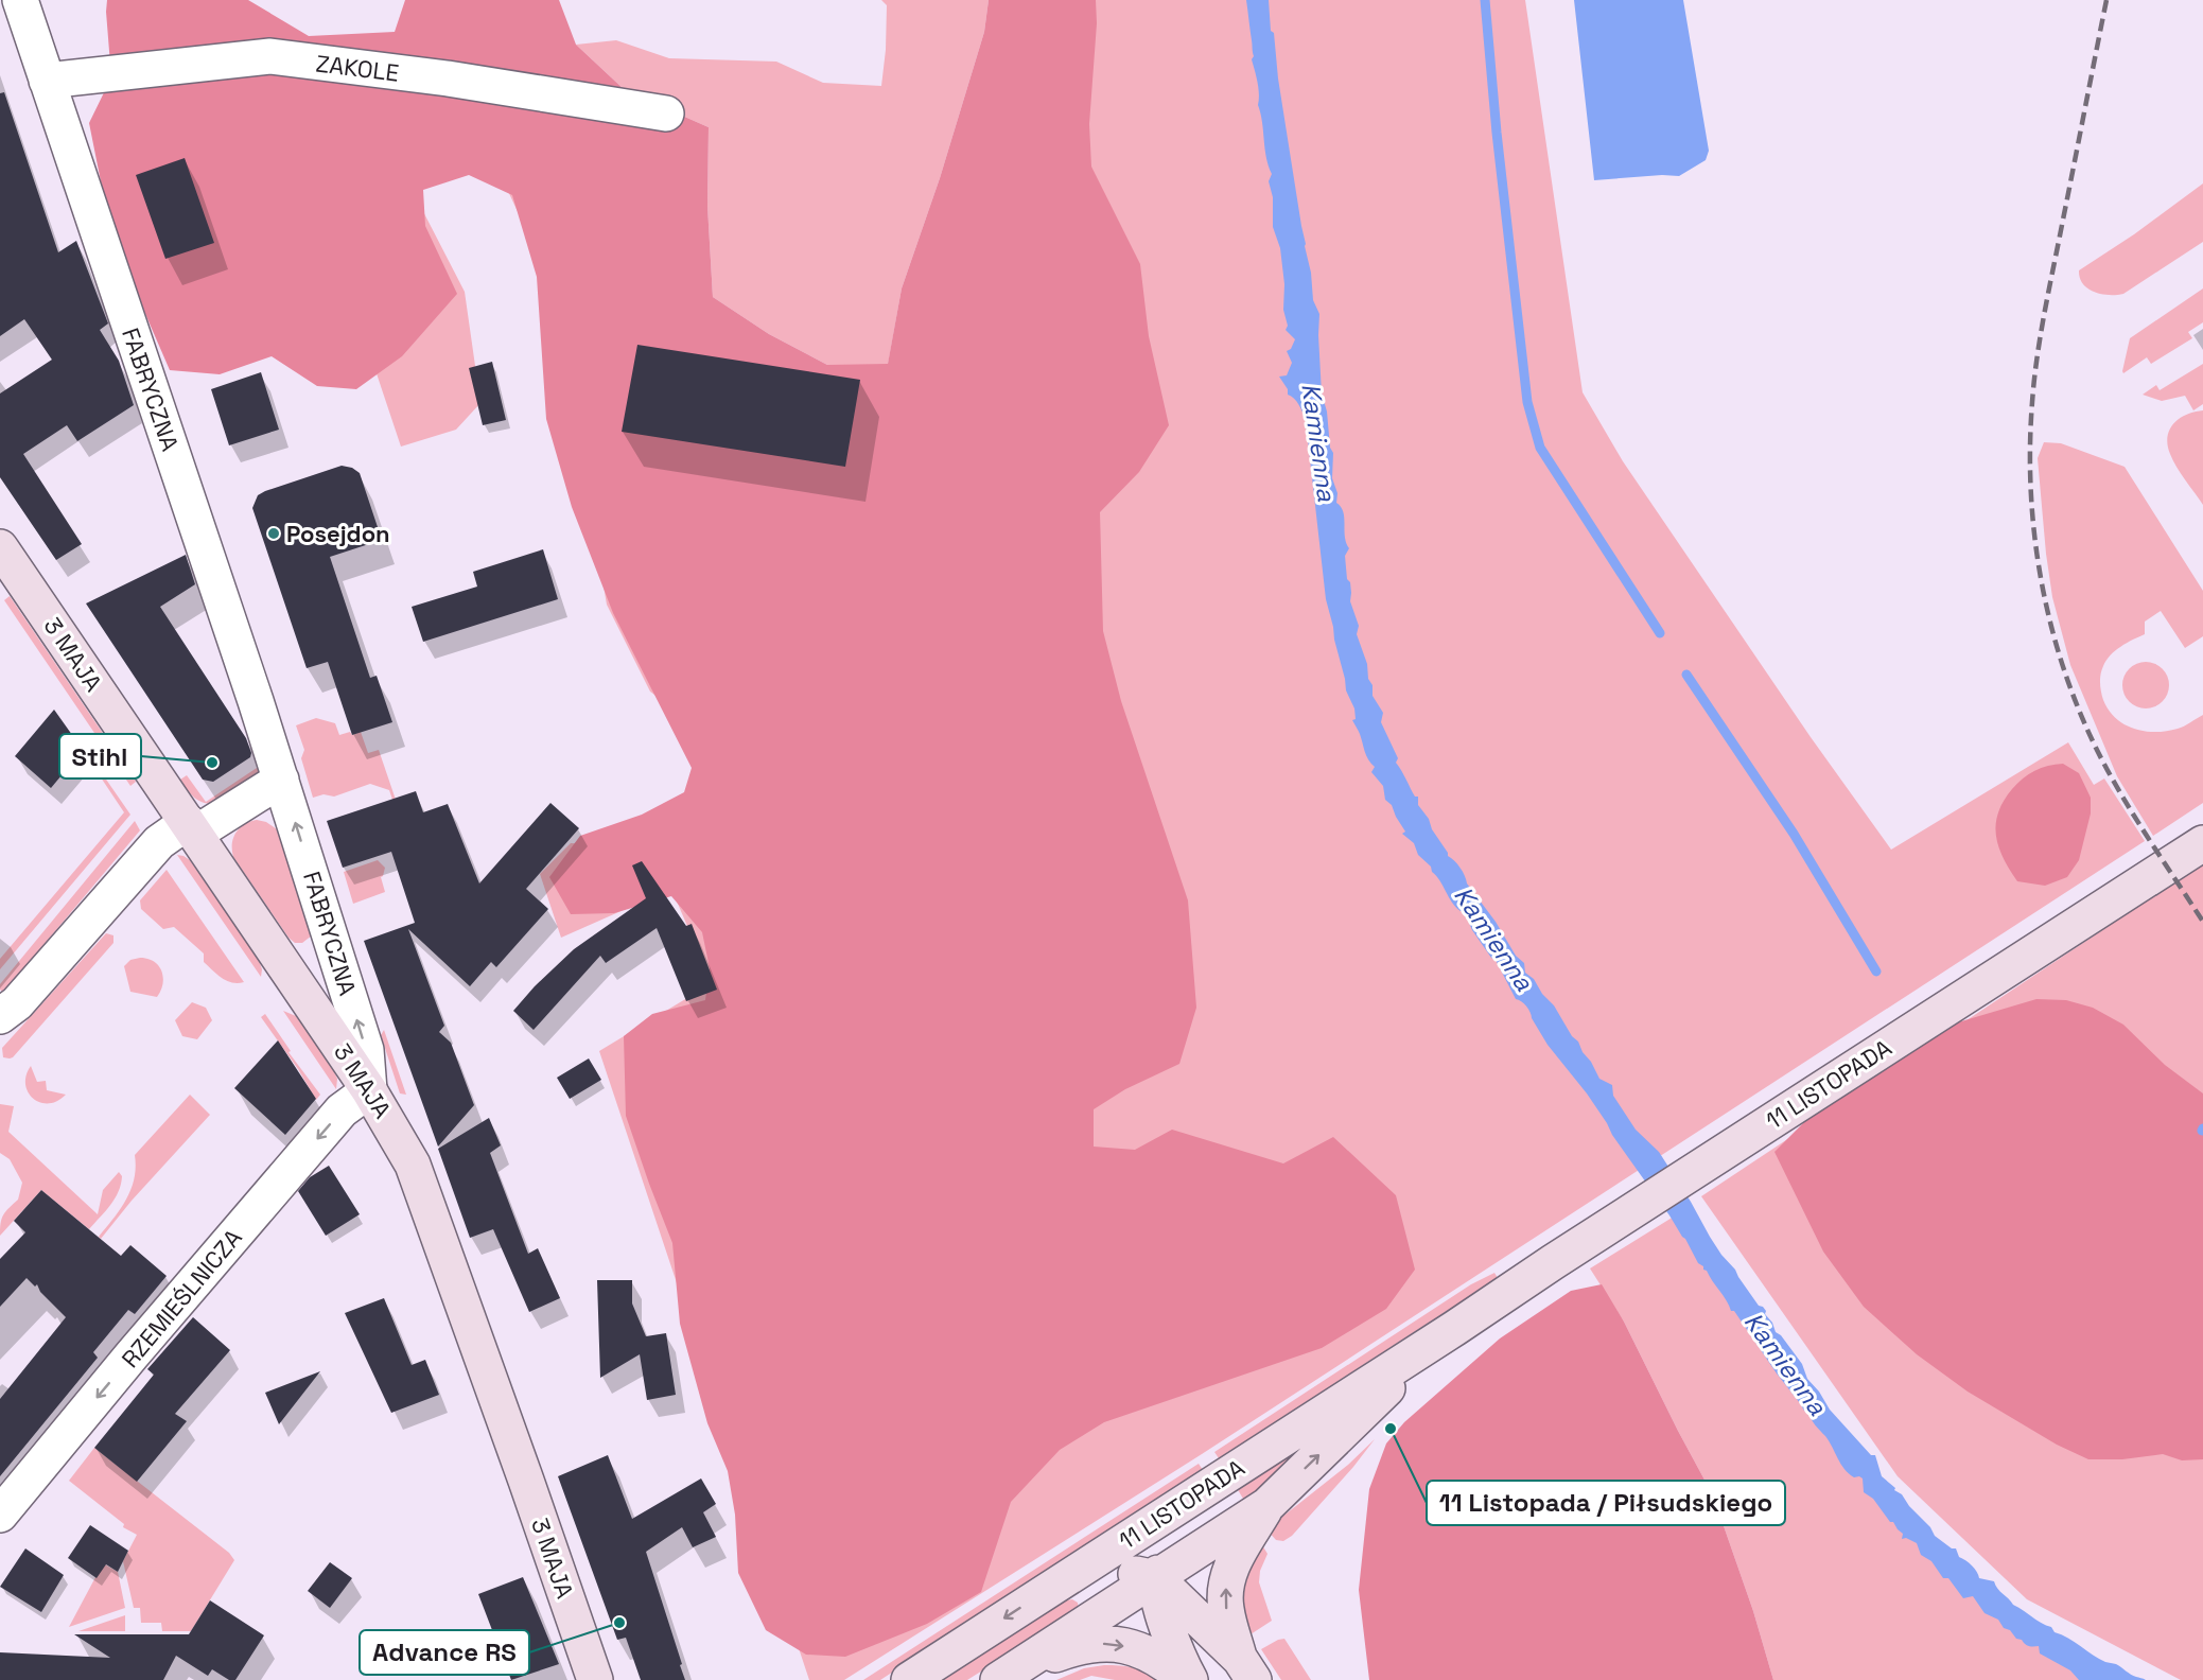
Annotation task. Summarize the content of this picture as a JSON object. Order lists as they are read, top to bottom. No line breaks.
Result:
{"streets":{"street":["ZAKOLE","FABRYCZNA","3 MAJA","11 LISTOPADA","RZEMIEŚLNICZA"]},"crossings":[["ZAKOLE","FABRYCZNA"],["FABRYCZNA","3 MAJA"],["FABRYCZNA","RZEMIEŚLNICZA"],["3 MAJA","RZEMIEŚLNICZA"]],"one_way":["RZEMIEŚLNICZA"],"water":["Kamienna"],"places":["Posejdon","Stihl","11 Listopada / Piłsudskiego","Advance RS"]}
